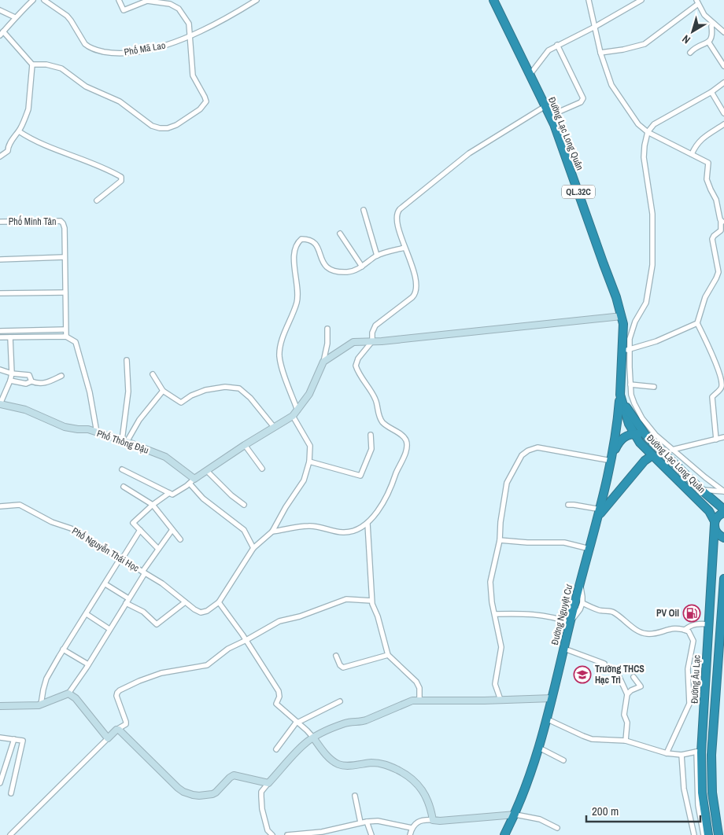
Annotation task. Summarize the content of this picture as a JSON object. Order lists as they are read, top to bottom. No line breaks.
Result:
{"streets":{"highway":["Đường Lạc Long Quân","QL.32C","Đường Nguyệt Cư","Đường Âu Lạc"],"street":["Phố Mã Lao","Phố Minh Tân","Phố Thông Đậu","Phố Nguyễn Thái Học"]},"crossings":[["Đường Lạc Long Quân","Đường Nguyệt Cư"],["Đường Lạc Long Quân","Đường Âu Lạc"]],"places":{"fuel station":["PV Oil"],"school or university":["Trường THCS Hạc Trì"]},"scale_bar":"200 m","north":"bottom left"}
